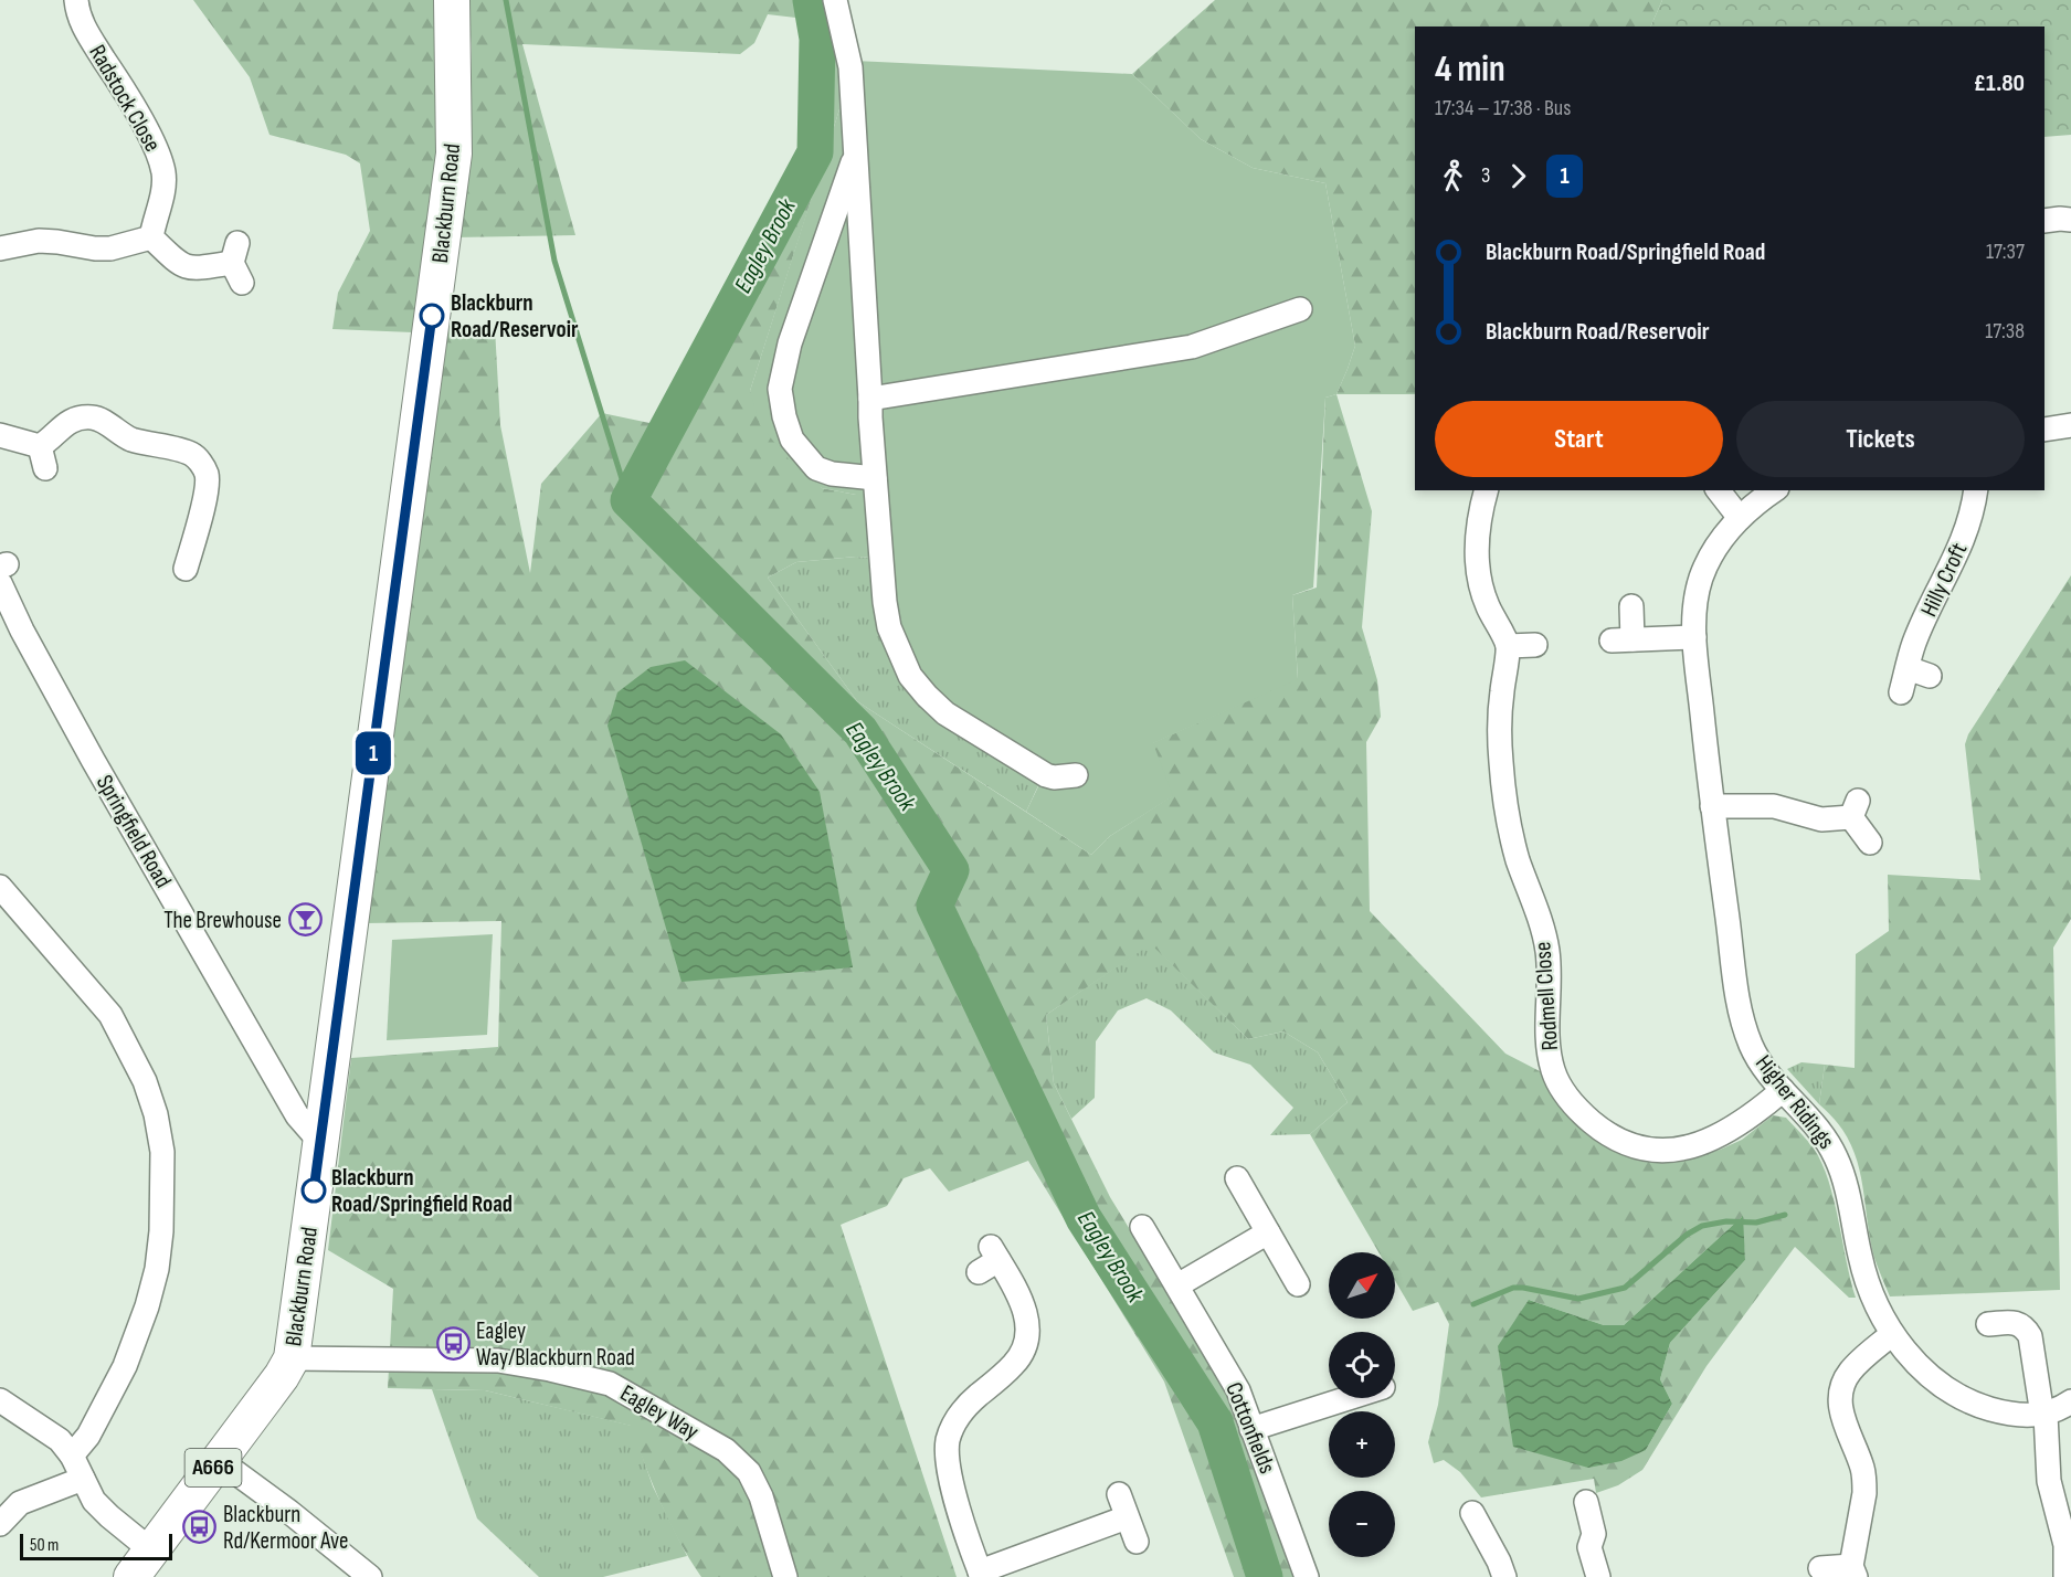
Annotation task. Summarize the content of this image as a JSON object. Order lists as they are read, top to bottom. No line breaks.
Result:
{"streets":{"highway":["Blackburn Road","A666"],"street":["Radstock Close","Hilly Croft","Springfield Road","Rodmell Close","Higher Ridings","Eagley Way","Cottonfields"]},"crossings":[["Blackburn Road","Springfield Road"],["Blackburn Road","Eagley Way"],["Rodmell Close","Higher Ridings"]],"water":["Eagley Brook"],"places":{"other":["Blackburn Road/Reservoir","Blackburn Road/Springfield Road"],"bar":["The Brewhouse"],"bus stop":["Eagley Way/Blackburn Road","Blackburn Rd/Kermoor Ave"]},"lines":["bus line 1"],"scale_bar":"50 m","north":"top right","page":{"on_map":"1","heading":["4 min","17:34 – 17:38 · Bus","£1.80"],"legs":["3","1"],"list":[{"name":"Blackburn Road/Springfield Road","value":"17:37"},{"name":"Blackburn Road/Reservoir","value":"17:38"}],"buttons":["Start","Tickets"],"map_buttons":["+","−"],"scale":"50 m"}}
